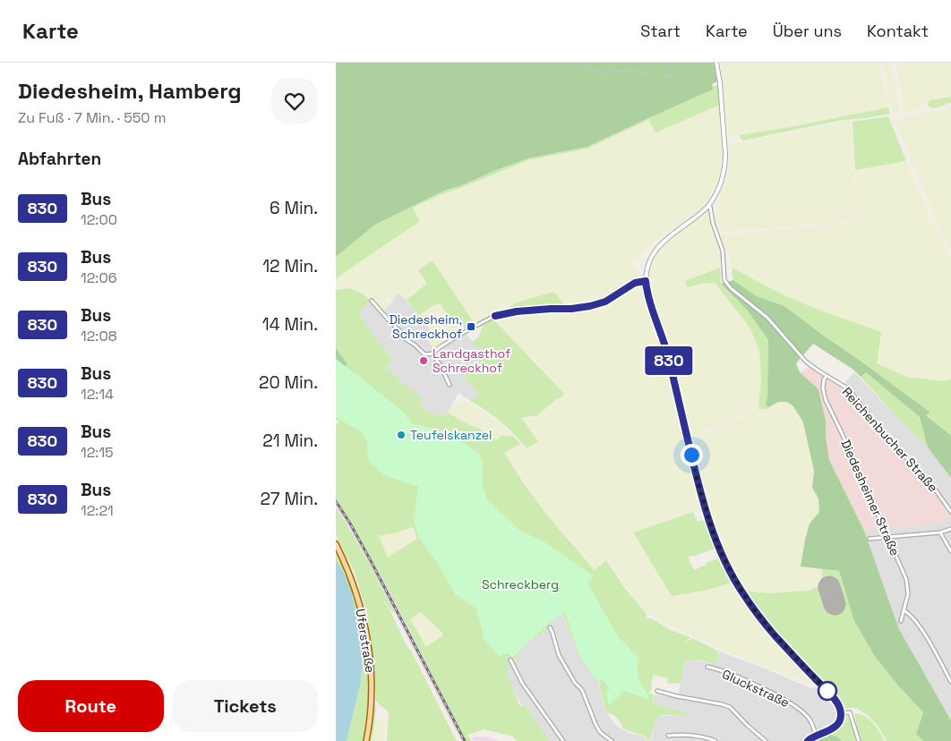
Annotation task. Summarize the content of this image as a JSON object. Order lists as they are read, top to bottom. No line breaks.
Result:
{"streets":{"main road":["Uferstraße"],"street":["Reichenbucher Straße","Diedesheimer Straße","Gluckstraße"]},"crossings":[["Reichenbucher Straße","Diedesheimer Straße"]],"parks":["Schreckberg"],"places":{"transit":["Diedesheim, Schreckhof"],"other":["Landgasthof Schreckhof","Teufelskanzel"]},"lines":["bus line 830"],"page":{"header":"Karte","nav":["Start","Karte","Über uns","Kontakt"],"heading":[["Diedesheim, Hamberg","Zu Fuß · 7 Min. · 550 m"],"Abfahrten"],"on_map":"830","list":[{"mark":"830","name":"Bus","note":"12:00","value":"6 Min."},{"mark":"830","name":"Bus","note":"12:06","value":"12 Min."},{"mark":"830","name":"Bus","note":"12:08","value":"14 Min."},{"mark":"830","name":"Bus","note":"12:14","value":"20 Min."},{"mark":"830","name":"Bus","note":"12:15","value":"21 Min."},{"mark":"830","name":"Bus","note":"12:21","value":"27 Min."}],"buttons":["Route","Tickets"]}}
